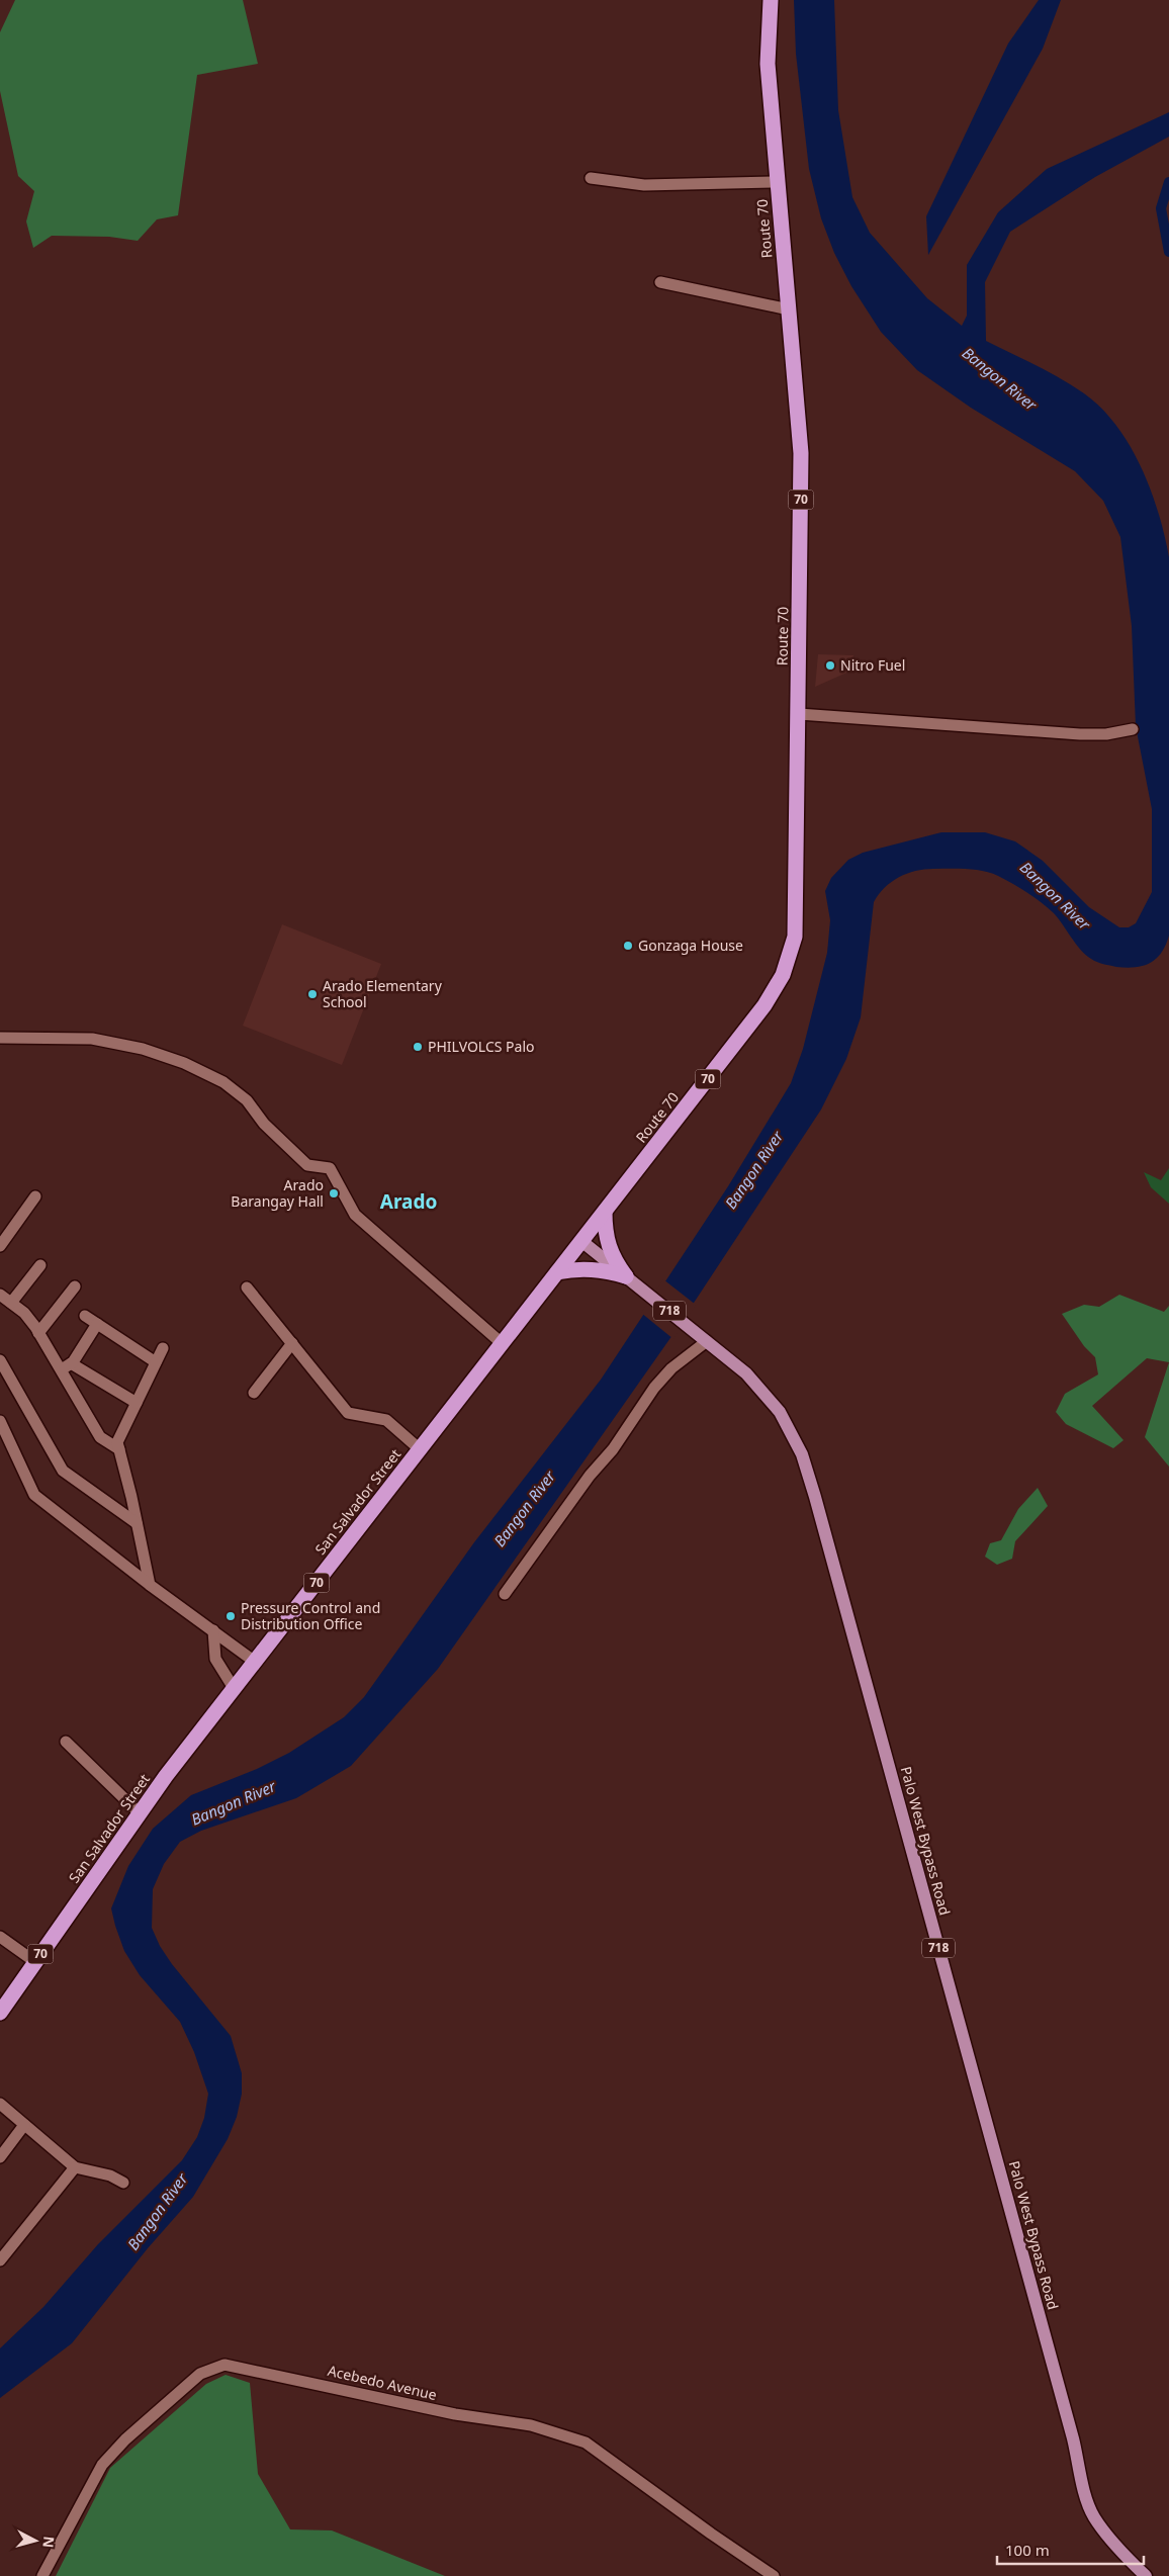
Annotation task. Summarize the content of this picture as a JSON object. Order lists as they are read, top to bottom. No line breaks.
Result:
{"streets":{"highway":["Route 70","70","San Salvador Street"],"main road":["718","Palo West Bypass Road"],"street":["Acebedo Avenue"]},"crossings":[["Route 70","San Salvador Street"],["San Salvador Street","Palo West Bypass Road"]],"districts":["Arado"],"water":["Bangon River"],"places":["Nitro Fuel","Gonzaga House","Arado Elementary School","PHILVOLCS Palo","Arado Barangay Hall","Pressure Control and Distribution Office"],"scale_bar":"100 m","north":"right"}
